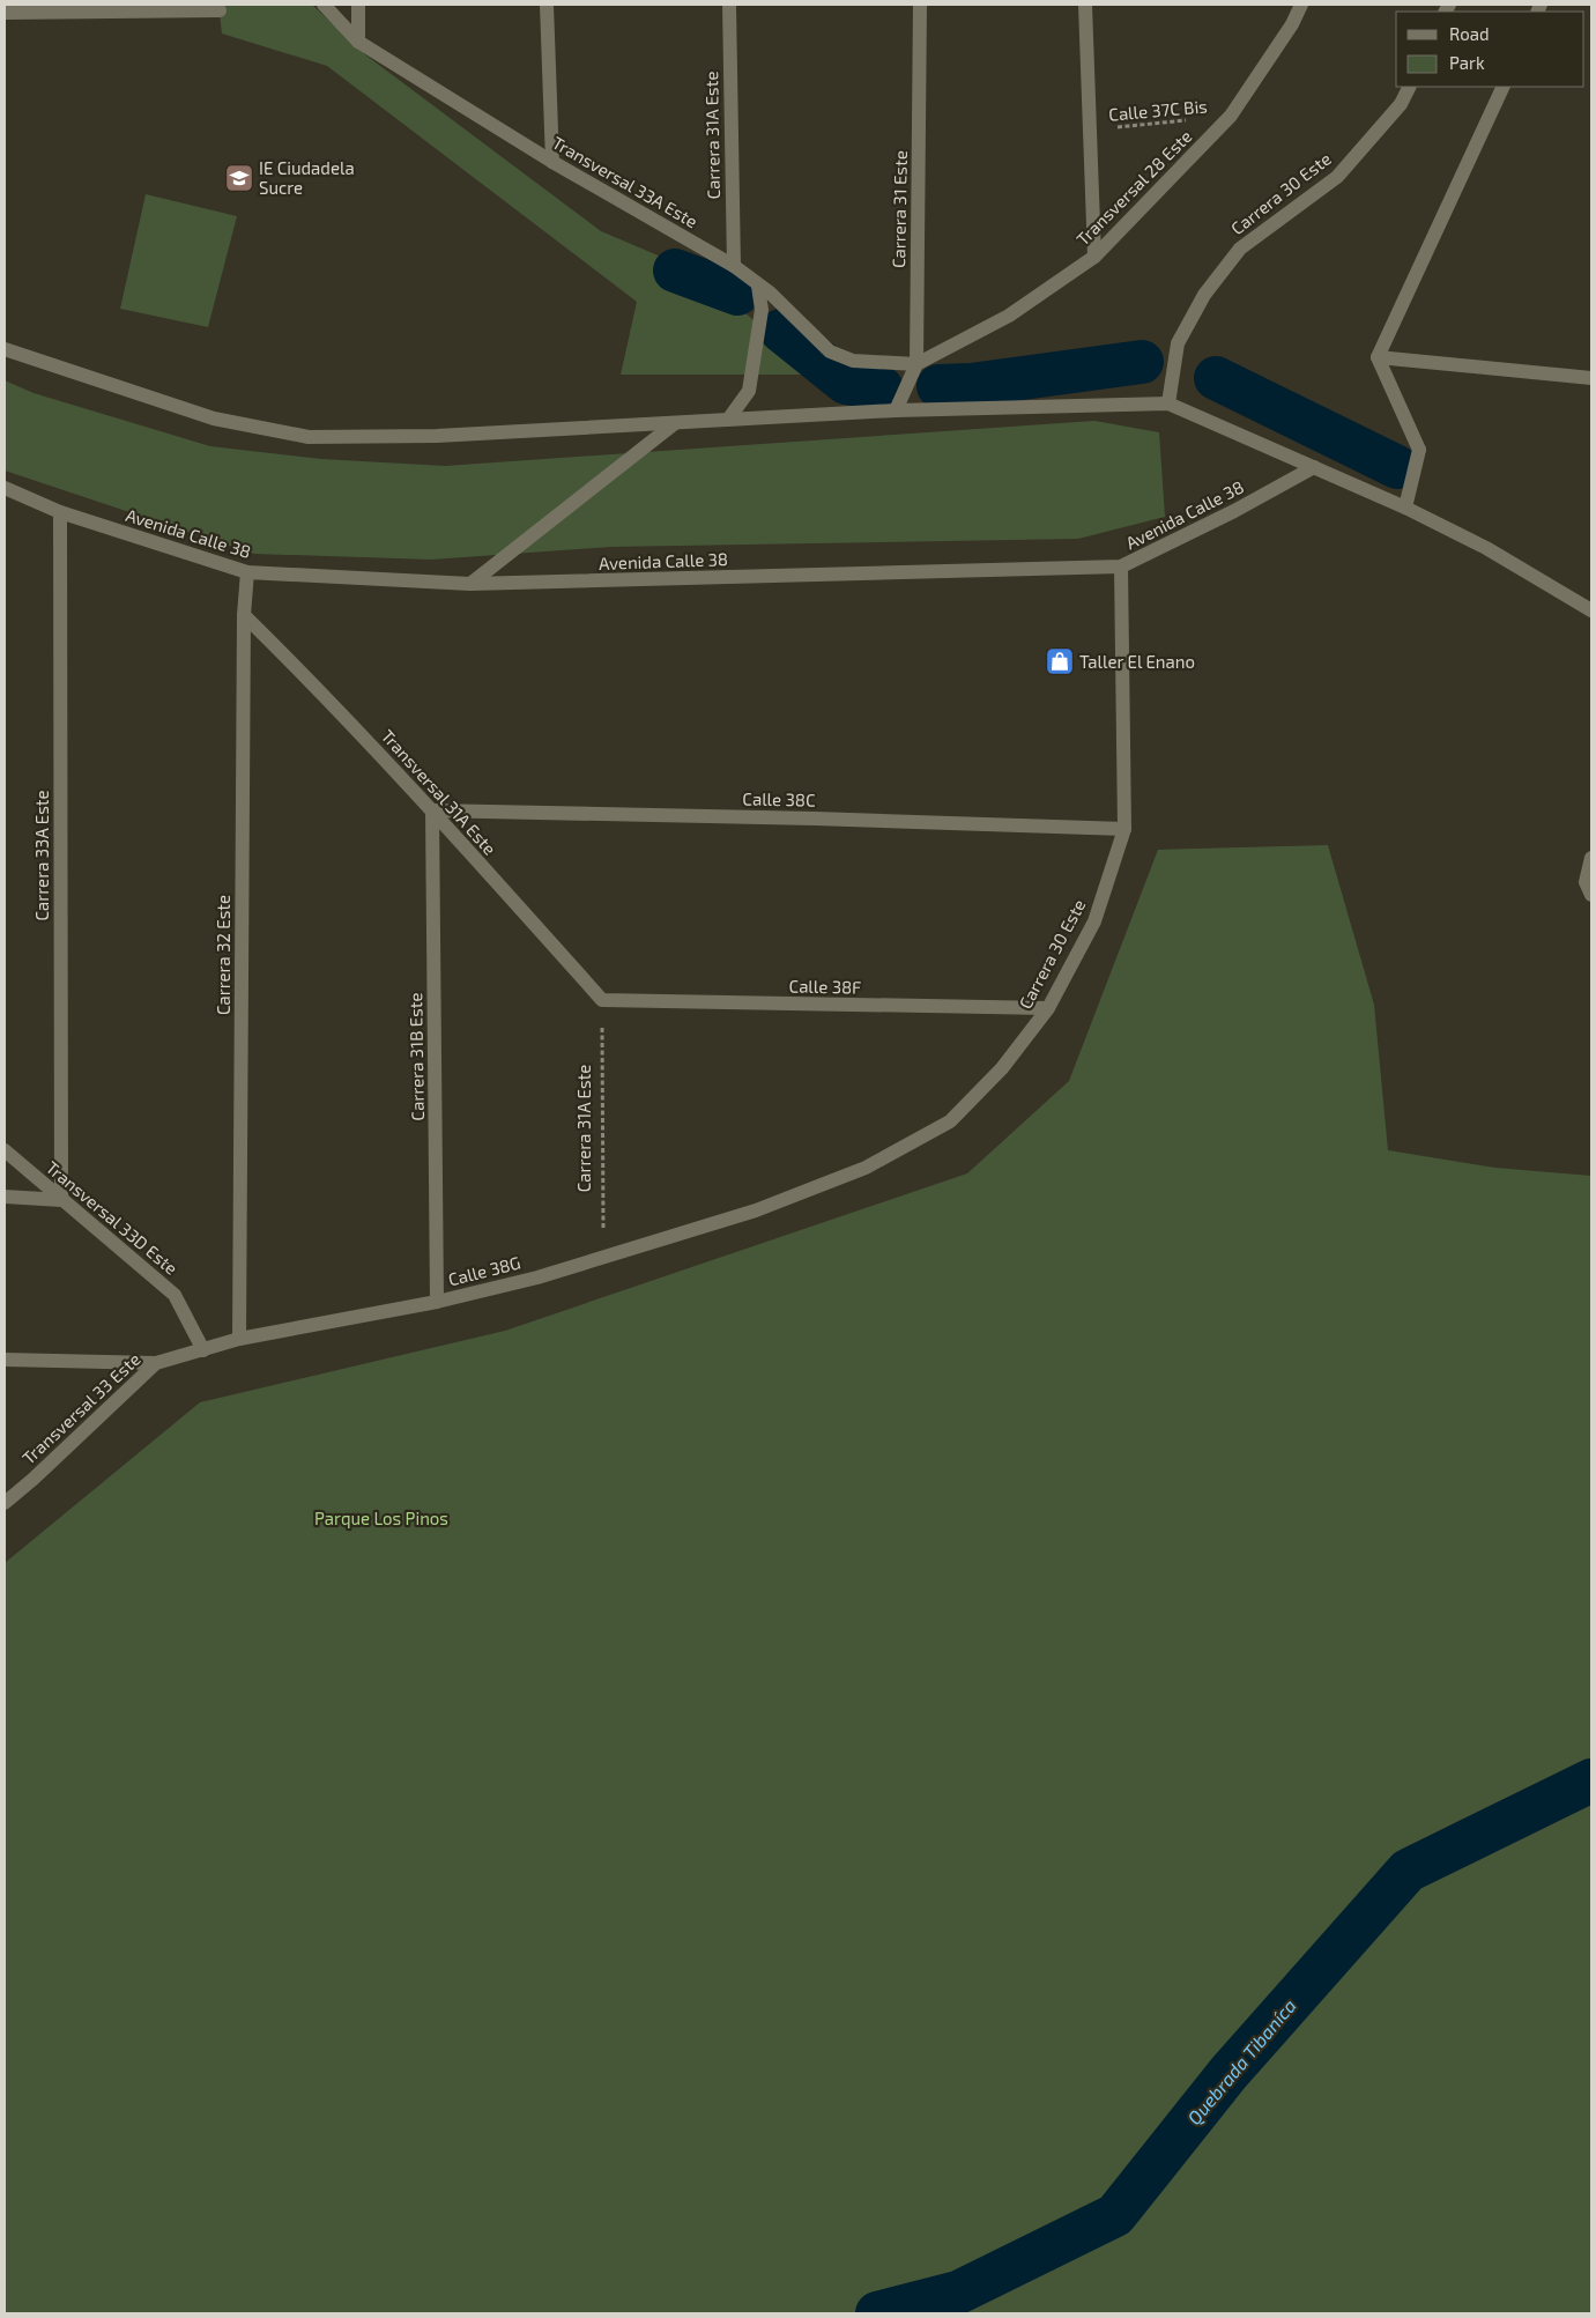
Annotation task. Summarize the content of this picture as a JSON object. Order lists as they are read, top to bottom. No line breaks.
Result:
{"streets":{"street":["Carrera 31A Este","Transversal 33A Este","Transversal 28 Este","Carrera 30 Este","Carrera 31 Este","Avenida Calle 38","Transversal 31A Este","Calle 38C","Carrera 33A Este","Carrera 32 Este","Calle 38F","Carrera 31B Este","Transversal 33D Este","Calle 38G","Transversal 33 Este"],"path":["Calle 37C Bis"]},"crossings":[["Calle 37C Bis","Transversal 28 Este"],["Carrera 31A Este","Transversal 33A Este"],["Carrera 31A Este","Transversal 31A Este"],["Carrera 31A Este","Calle 38F"],["Carrera 31A Este","Calle 38G"],["Transversal 33A Este","Transversal 28 Este"],["Transversal 33A Este","Carrera 31 Este"],["Transversal 28 Este","Carrera 31 Este"],["Carrera 30 Este","Avenida Calle 38"],["Carrera 30 Este","Calle 38C"],["Carrera 30 Este","Calle 38F"],["Carrera 30 Este","Calle 38G"],["Avenida Calle 38","Carrera 33A Este"],["Avenida Calle 38","Carrera 32 Este"],["Transversal 31A Este","Calle 38C"],["Transversal 31A Este","Carrera 32 Este"],["Transversal 31A Este","Calle 38F"],["Transversal 31A Este","Carrera 31B Este"],["Calle 38C","Carrera 31B Este"],["Carrera 33A Este","Transversal 33D Este"],["Carrera 32 Este","Calle 38G"],["Carrera 31B Este","Calle 38G"],["Transversal 33D Este","Calle 38G"],["Calle 38G","Transversal 33 Este"]],"water":["Quebrada Tibaníca"],"parks":["Parque Los Pinos"],"places":{"school or university":["IE Ciudadela Sucre"],"shop":["Taller El Enano"]},"legend":["Road","Park"]}
